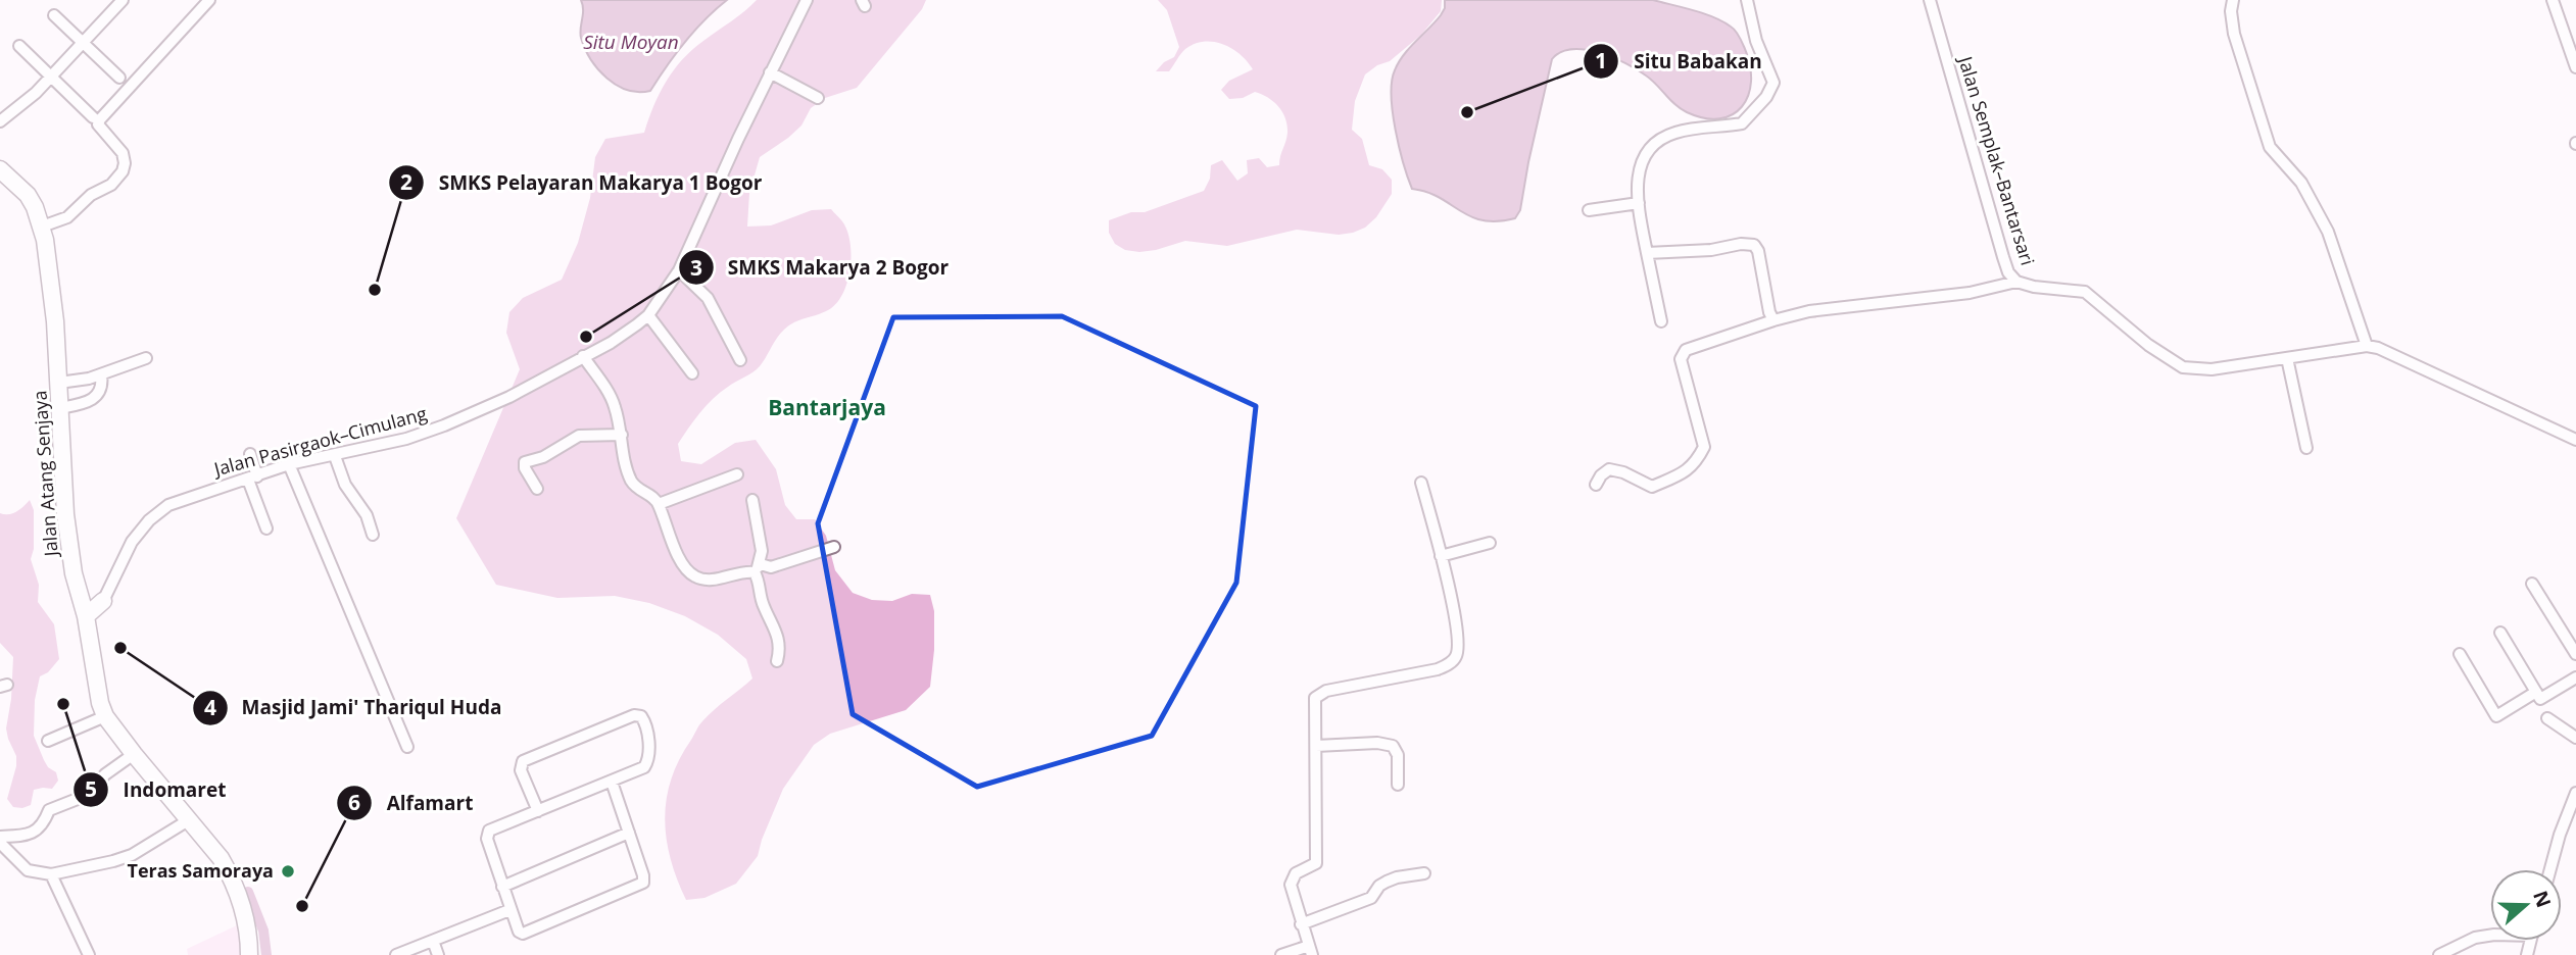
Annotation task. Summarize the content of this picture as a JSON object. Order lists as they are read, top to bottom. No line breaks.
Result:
{"streets":{"main road":["Jalan Atang Senjaya"],"street":["Jalan Semplak–Bantarsari","Jalan Pasirgaok–Cimulang"]},"crossings":[["Jalan Pasirgaok–Cimulang","Jalan Atang Senjaya"]],"districts":["Bantarjaya"],"water":["Situ Moyan"],"places":["Situ Babakan","SMKS Pelayaran Makarya 1 Bogor","SMKS Makarya 2 Bogor","Masjid Jami' Thariqul Huda","Indomaret","Teras Samoraya","Alfamart"],"north":"right"}
